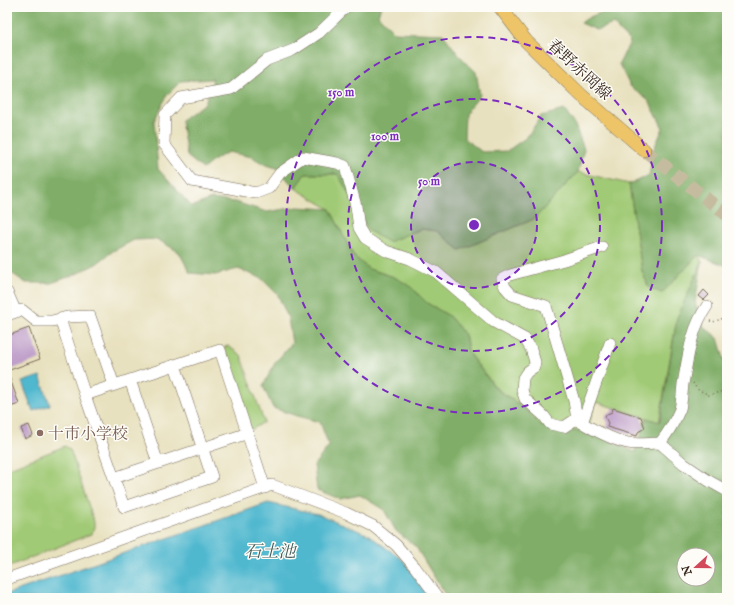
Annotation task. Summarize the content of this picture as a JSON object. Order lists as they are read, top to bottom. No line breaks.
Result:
{"streets":{"main road":["春野赤岡線"]},"water":["石土池"],"places":["十市小学校"],"north":"left","rings":["150 m","100 m","50 m"]}
